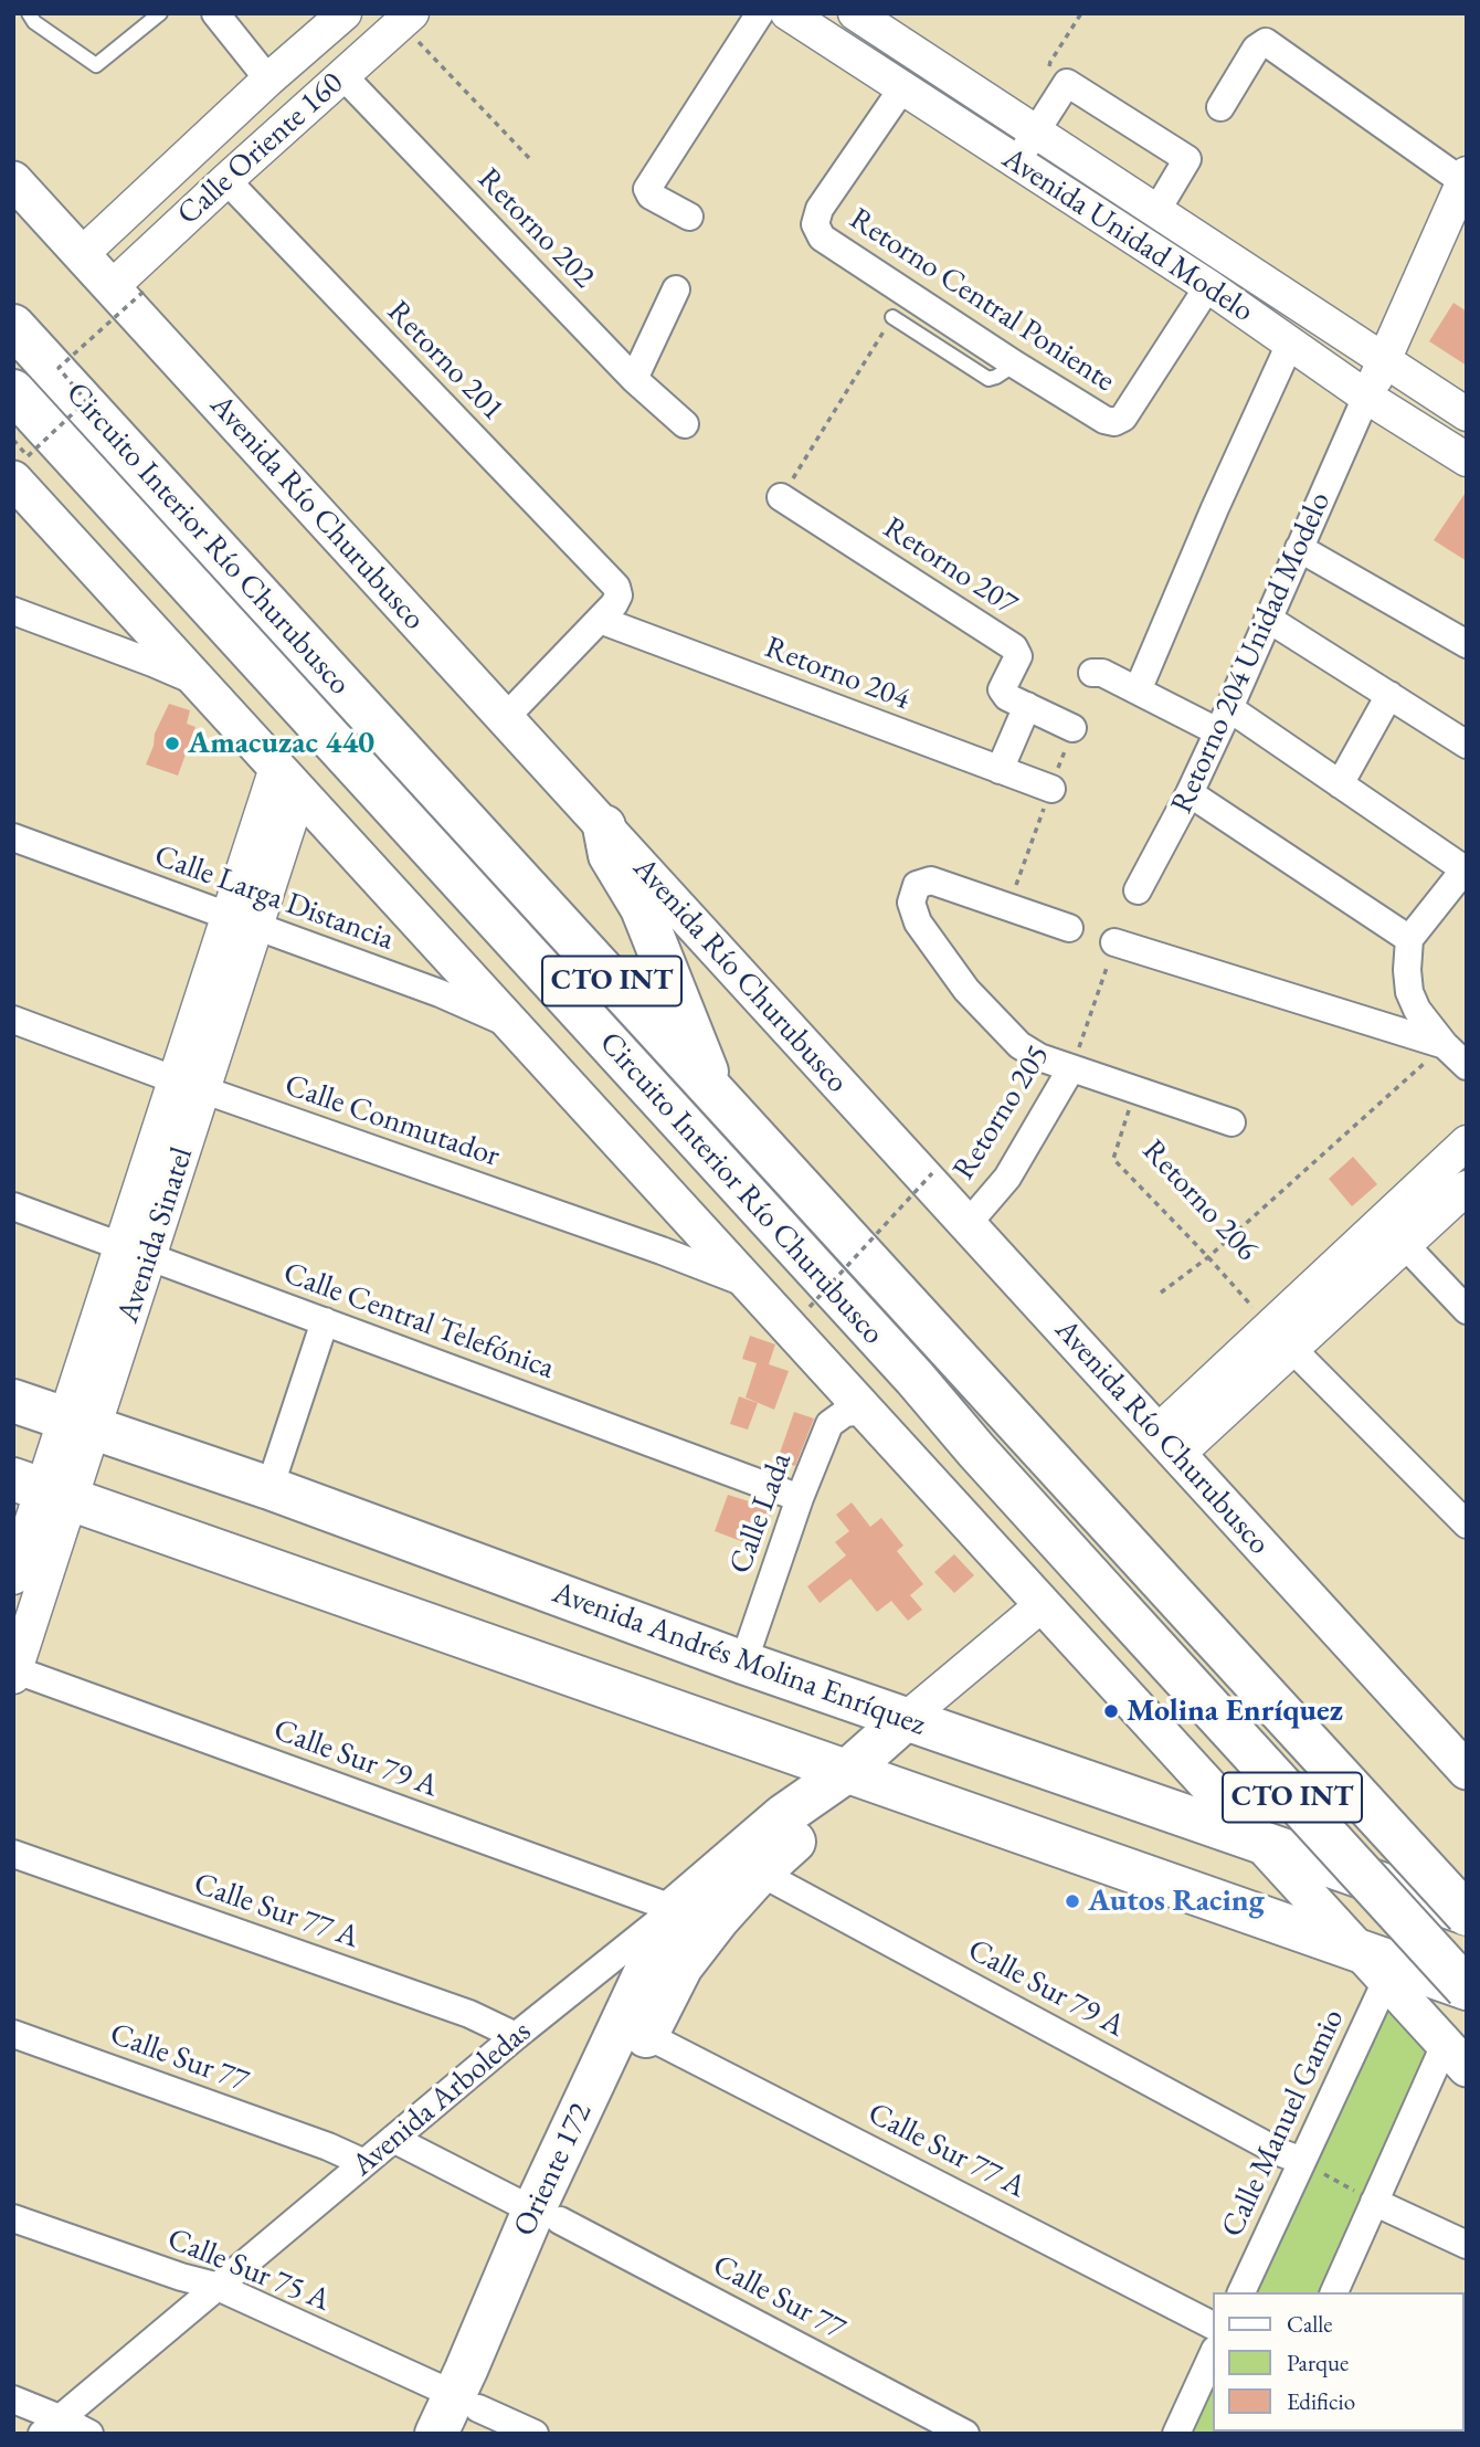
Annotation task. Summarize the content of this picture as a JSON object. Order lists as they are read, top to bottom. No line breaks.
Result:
{"streets":{"main road":["Avenida Río Churubusco","Circuito Interior Río Churubusco","CTO INT","Avenida Andrés Molina Enríquez","Avenida Arboledas","Oriente 172"],"street":["Calle Oriente 160","Retorno 202","Avenida Unidad Modelo","Retorno Central Poniente","Retorno 201","Retorno 207","Retorno 204 Unidad Modelo","Retorno 204","Calle Larga Distancia","Retorno 205","Calle Conmutador","Retorno 206","Avenida Sinatel","Calle Central Telefónica","Calle Lada","Calle Sur 79 A","Calle Sur 77 A","Calle Sur 77","Calle Manuel Gamio","Calle Sur 75 A"]},"crossings":[["Calle Oriente 160","Retorno 202"],["Calle Oriente 160","Retorno 201"],["Calle Oriente 160","Avenida Río Churubusco"],["Avenida Unidad Modelo","Retorno Central Poniente"],["Avenida Unidad Modelo","Retorno 204 Unidad Modelo"],["Retorno 201","Retorno 204"],["Avenida Río Churubusco","Retorno 205"],["Circuito Interior Río Churubusco","Avenida Andrés Molina Enríquez"],["Calle Larga Distancia","CTO INT"],["Calle Larga Distancia","Avenida Sinatel"],["CTO INT","Calle Conmutador"],["CTO INT","Avenida Sinatel"],["CTO INT","Calle Lada"],["CTO INT","Avenida Andrés Molina Enríquez"],["CTO INT","Avenida Arboledas"],["CTO INT","Calle Manuel Gamio"],["Retorno 205","Retorno 206"],["Calle Conmutador","Avenida Sinatel"],["Avenida Sinatel","Calle Central Telefónica"],["Avenida Sinatel","Avenida Andrés Molina Enríquez"],["Avenida Sinatel","Calle Sur 79 A"],["Calle Central Telefónica","Calle Lada"],["Calle Lada","Avenida Andrés Molina Enríquez"],["Avenida Andrés Molina Enríquez","Avenida Arboledas"],["Calle Sur 79 A","Avenida Arboledas"],["Calle Sur 79 A","Calle Manuel Gamio"],["Calle Sur 79 A","Oriente 172"],["Calle Sur 77 A","Avenida Arboledas"],["Calle Sur 77 A","Oriente 172"],["Calle Sur 77","Avenida Arboledas"],["Calle Sur 77","Oriente 172"],["Avenida Arboledas","Oriente 172"],["Avenida Arboledas","Calle Sur 75 A"],["Oriente 172","Calle Sur 75 A"]],"places":["Amacuzac 440","Molina Enríquez","Autos Racing"],"legend":["Calle","Parque","Edificio"]}
